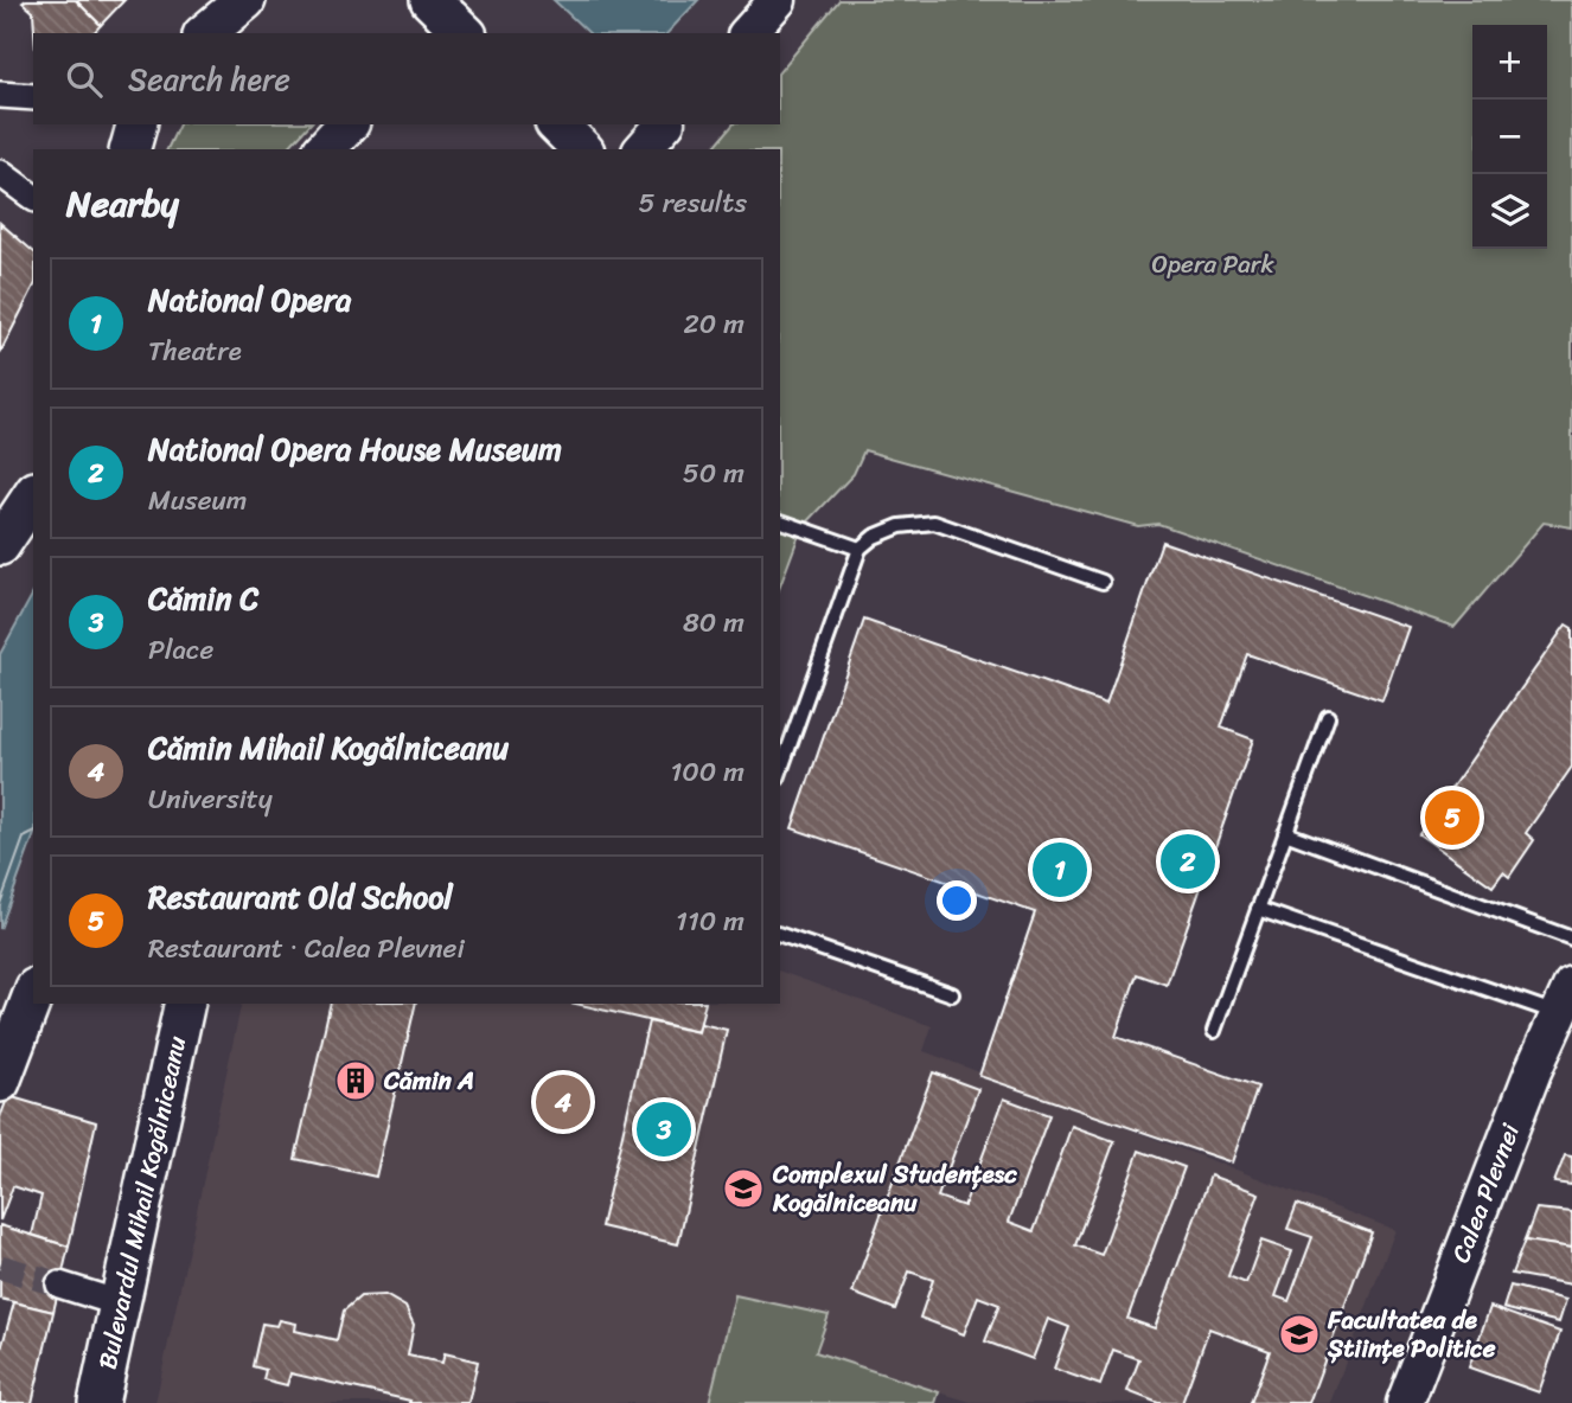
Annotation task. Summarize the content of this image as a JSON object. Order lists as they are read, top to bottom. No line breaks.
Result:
{"streets":{"main road":["Calea Plevnei","Bulevardul Mihail Kogălniceanu"]},"parks":["Opera Park"],"places":{"building":["Cămin A"],"school or university":["Complexul Studențesc Kogălniceanu","Facultatea de Științe Politice"]},"page":{"map_buttons":["+","−"],"search":"Search here","heading":["Nearby","5 results"],"list":[{"mark":"1","name":"National Opera","note":"Theatre","value":"20 m"},{"mark":"2","name":"National Opera House Museum","note":"Museum","value":"50 m"},{"mark":"3","name":"Cămin C","note":"Place","value":"80 m"},{"mark":"4","name":"Cămin Mihail Kogălniceanu","note":"University","value":"100 m"},{"mark":"5","name":"Restaurant Old School","note":"Restaurant · Calea Plevnei","value":"110 m"}],"pins":["5","2","1","4","3"]}}
